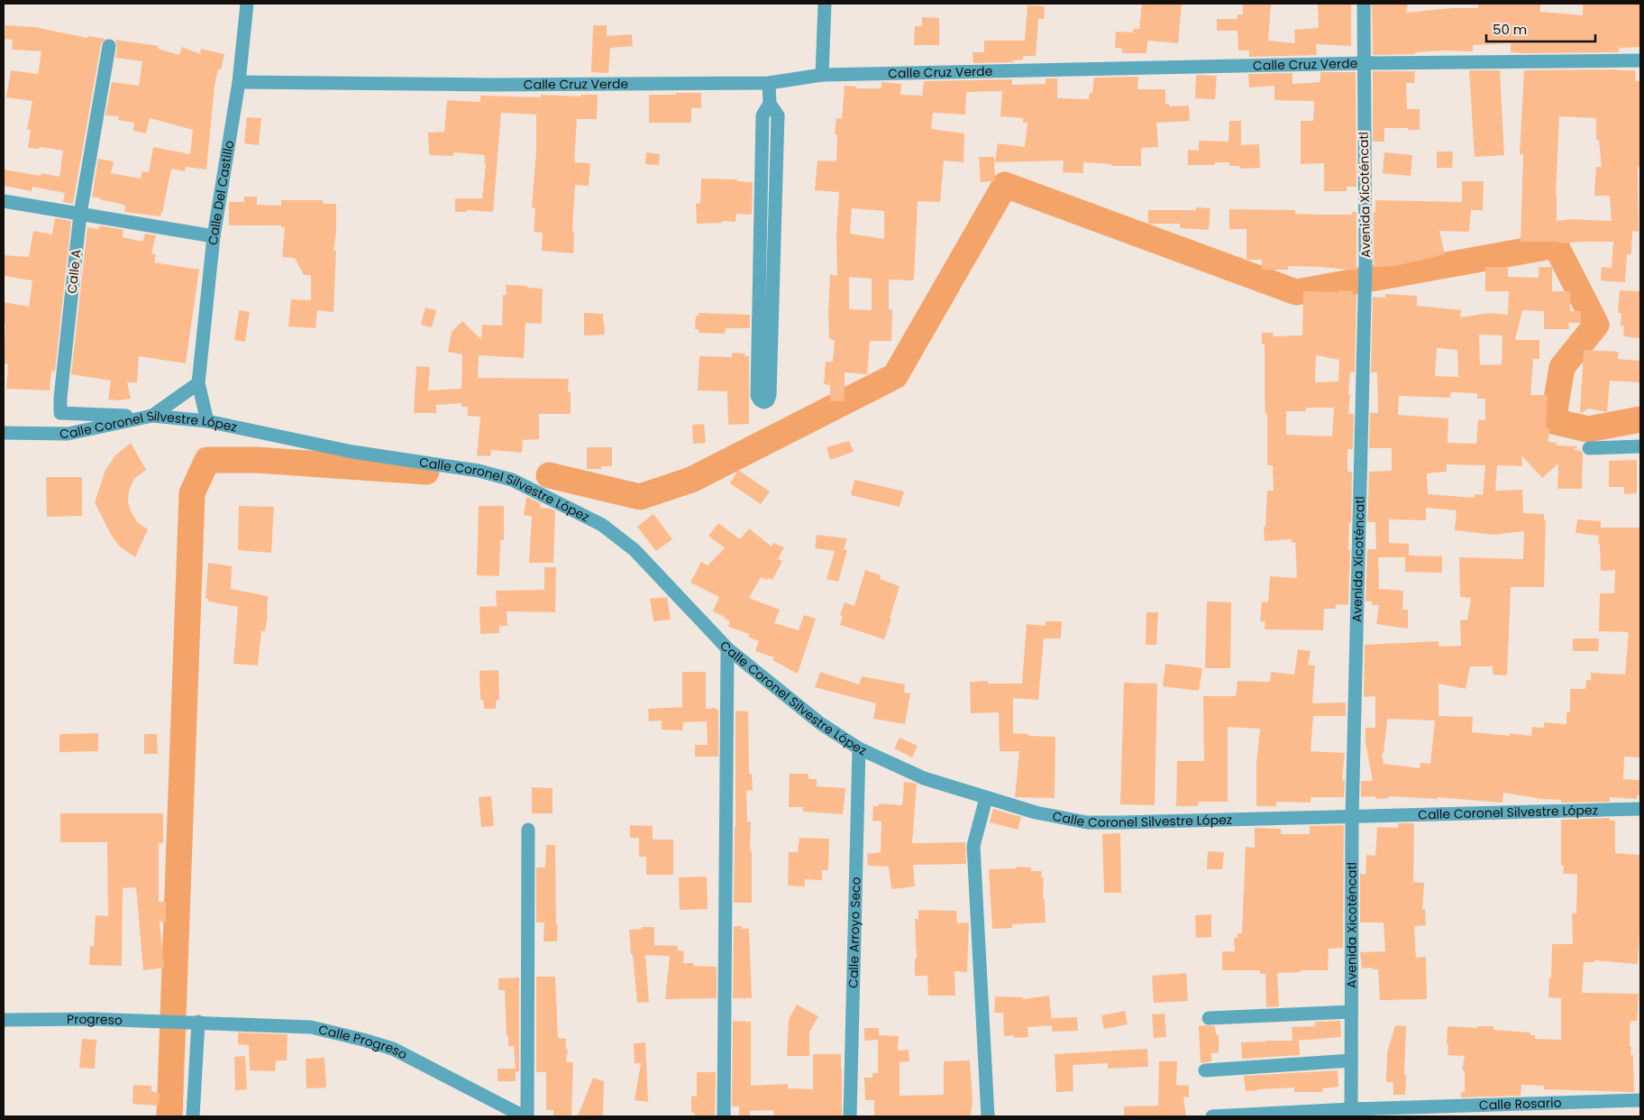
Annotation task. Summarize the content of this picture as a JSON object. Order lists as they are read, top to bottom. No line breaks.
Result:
{"streets":{"street":["Calle Cruz Verde","Calle Del Castillo","Avenida Xicoténcatl","Calle A","Calle Coronel Silvestre López","Calle Arroyo Seco","Progreso","Calle Progreso","Calle Rosario"]},"crossings":[["Calle Cruz Verde","Calle Del Castillo"],["Calle Cruz Verde","Avenida Xicoténcatl"],["Calle Del Castillo","Calle Coronel Silvestre López"],["Avenida Xicoténcatl","Calle Coronel Silvestre López"],["Avenida Xicoténcatl","Calle Rosario"],["Calle A","Calle Coronel Silvestre López"],["Calle Coronel Silvestre López","Calle Arroyo Seco"],["Progreso","Calle Progreso"]],"scale_bar":"50 m"}
